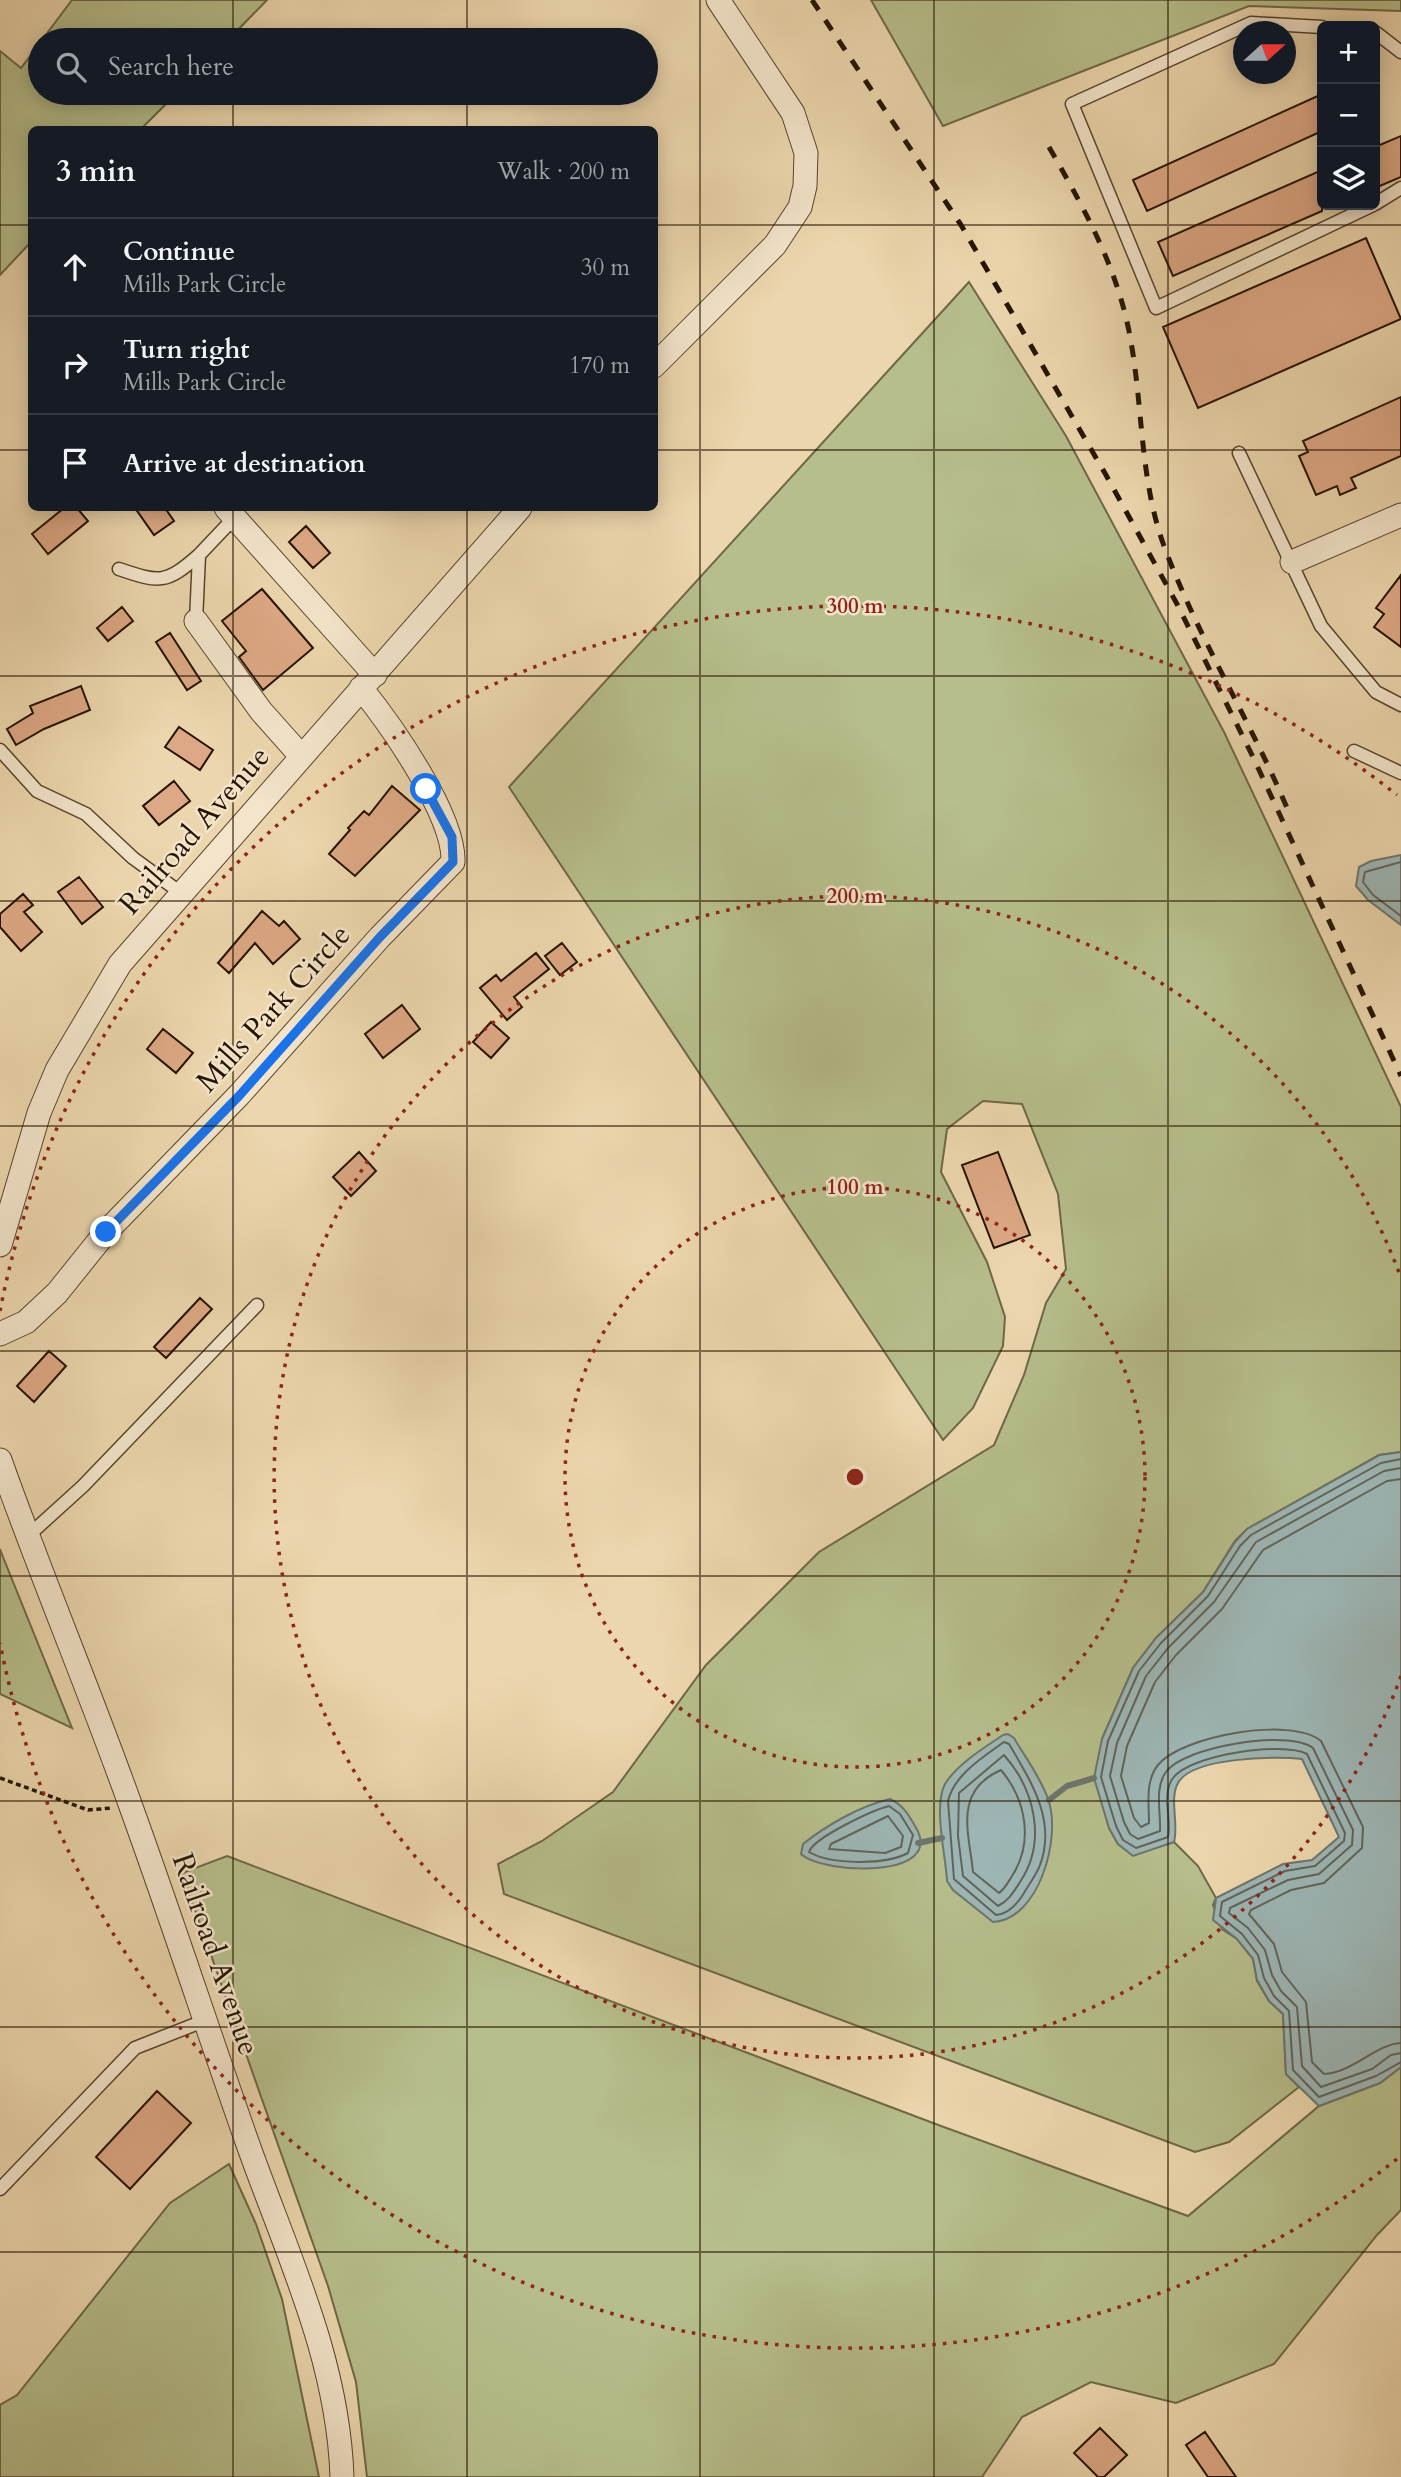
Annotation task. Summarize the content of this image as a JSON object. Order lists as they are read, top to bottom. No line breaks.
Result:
{"streets":{"street":["Railroad Avenue","Mills Park Circle"]},"crossings":[["Railroad Avenue","Mills Park Circle"]],"north":"right","page":{"map_buttons":["+","−"],"search":"Search here","heading":["3 min","Walk · 200 m"],"list":[["Continue","Mills Park Circle","30 m"],["Turn right","Mills Park Circle","170 m"],"Arrive at destination"]},"rings":["300 m","200 m","100 m"]}
